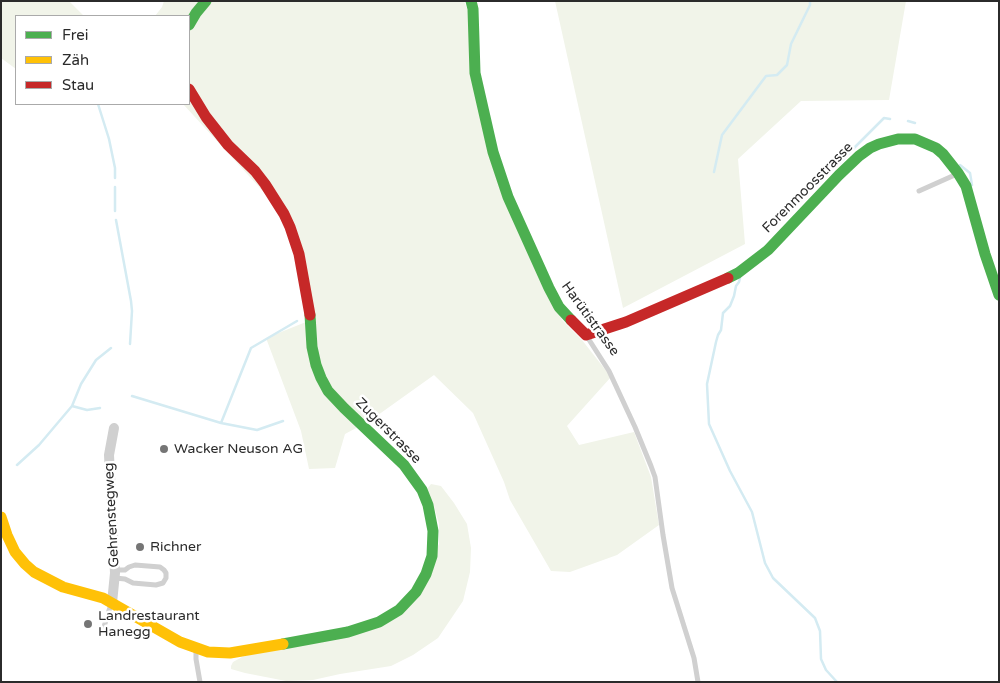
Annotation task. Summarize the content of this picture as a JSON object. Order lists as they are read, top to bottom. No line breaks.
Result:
{"streets":{"main road":["Forenmoosstrasse","Harütistrasse","Zugerstrasse"],"street":["Gehrenstegweg"]},"crossings":[["Forenmoosstrasse","Harütistrasse"],["Zugerstrasse","Gehrenstegweg"]],"places":["Wacker Neuson AG","Richner","Landrestaurant Hanegg"],"legend":["Frei","Zäh","Stau"]}
